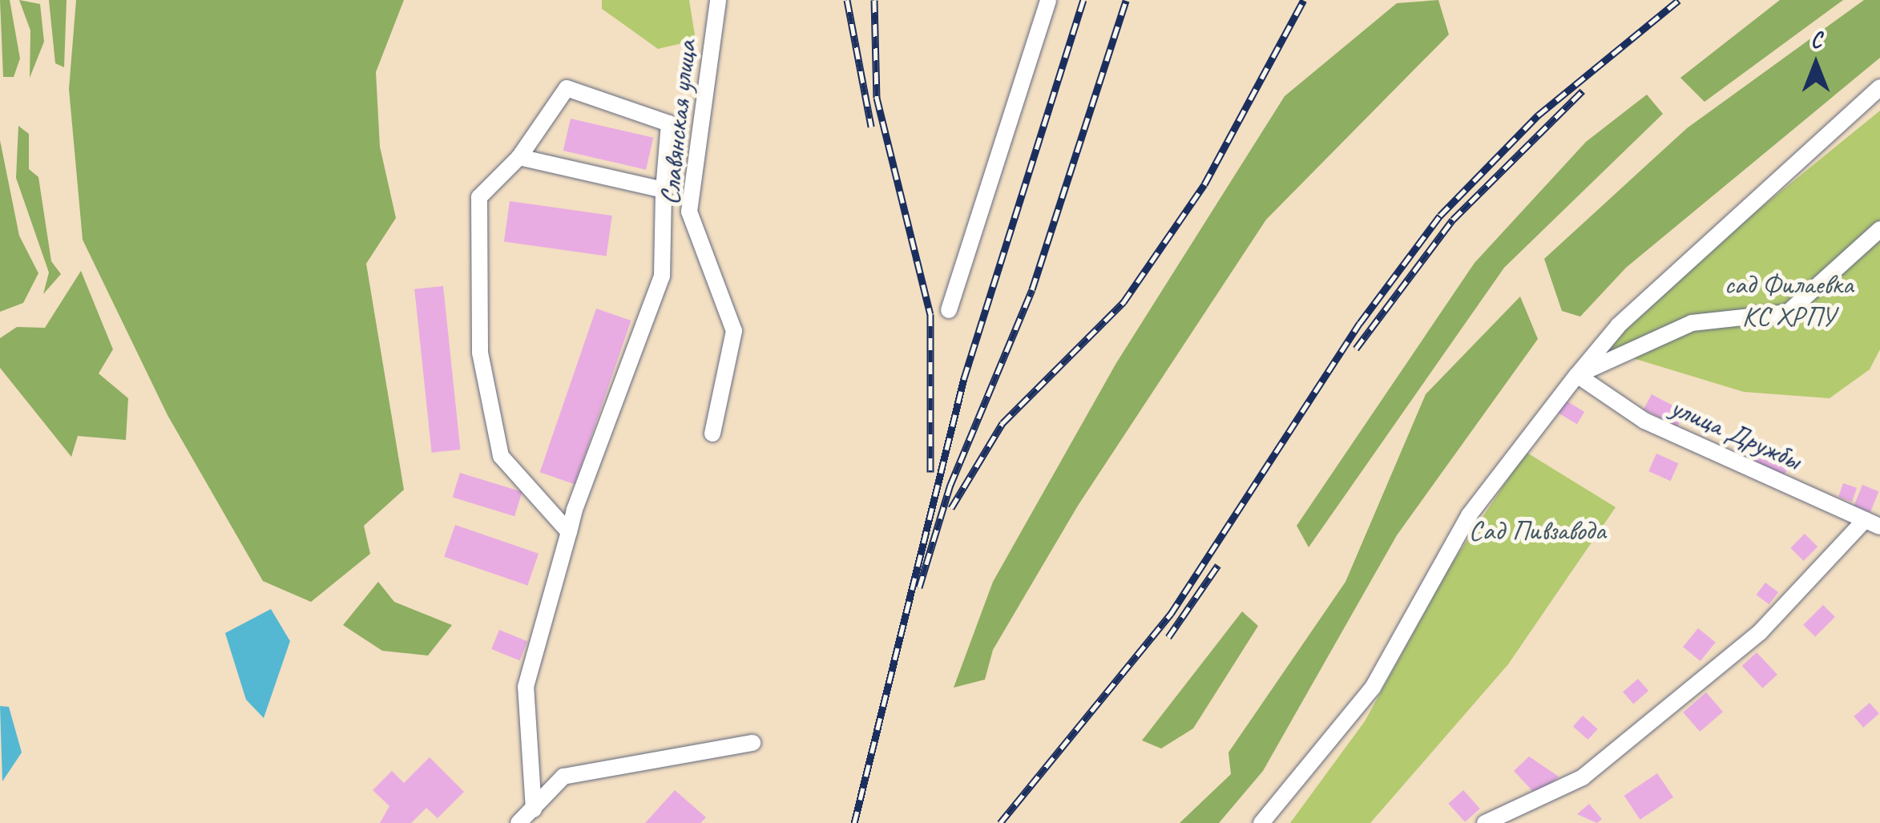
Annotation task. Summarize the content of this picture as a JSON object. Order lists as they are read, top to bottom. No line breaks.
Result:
{"streets":{"street":["Славянская улица","улица Дружбы"]},"parks":["сад Филаевка КС ХРПУ","Сад Пивзавода"],"north":"top"}
